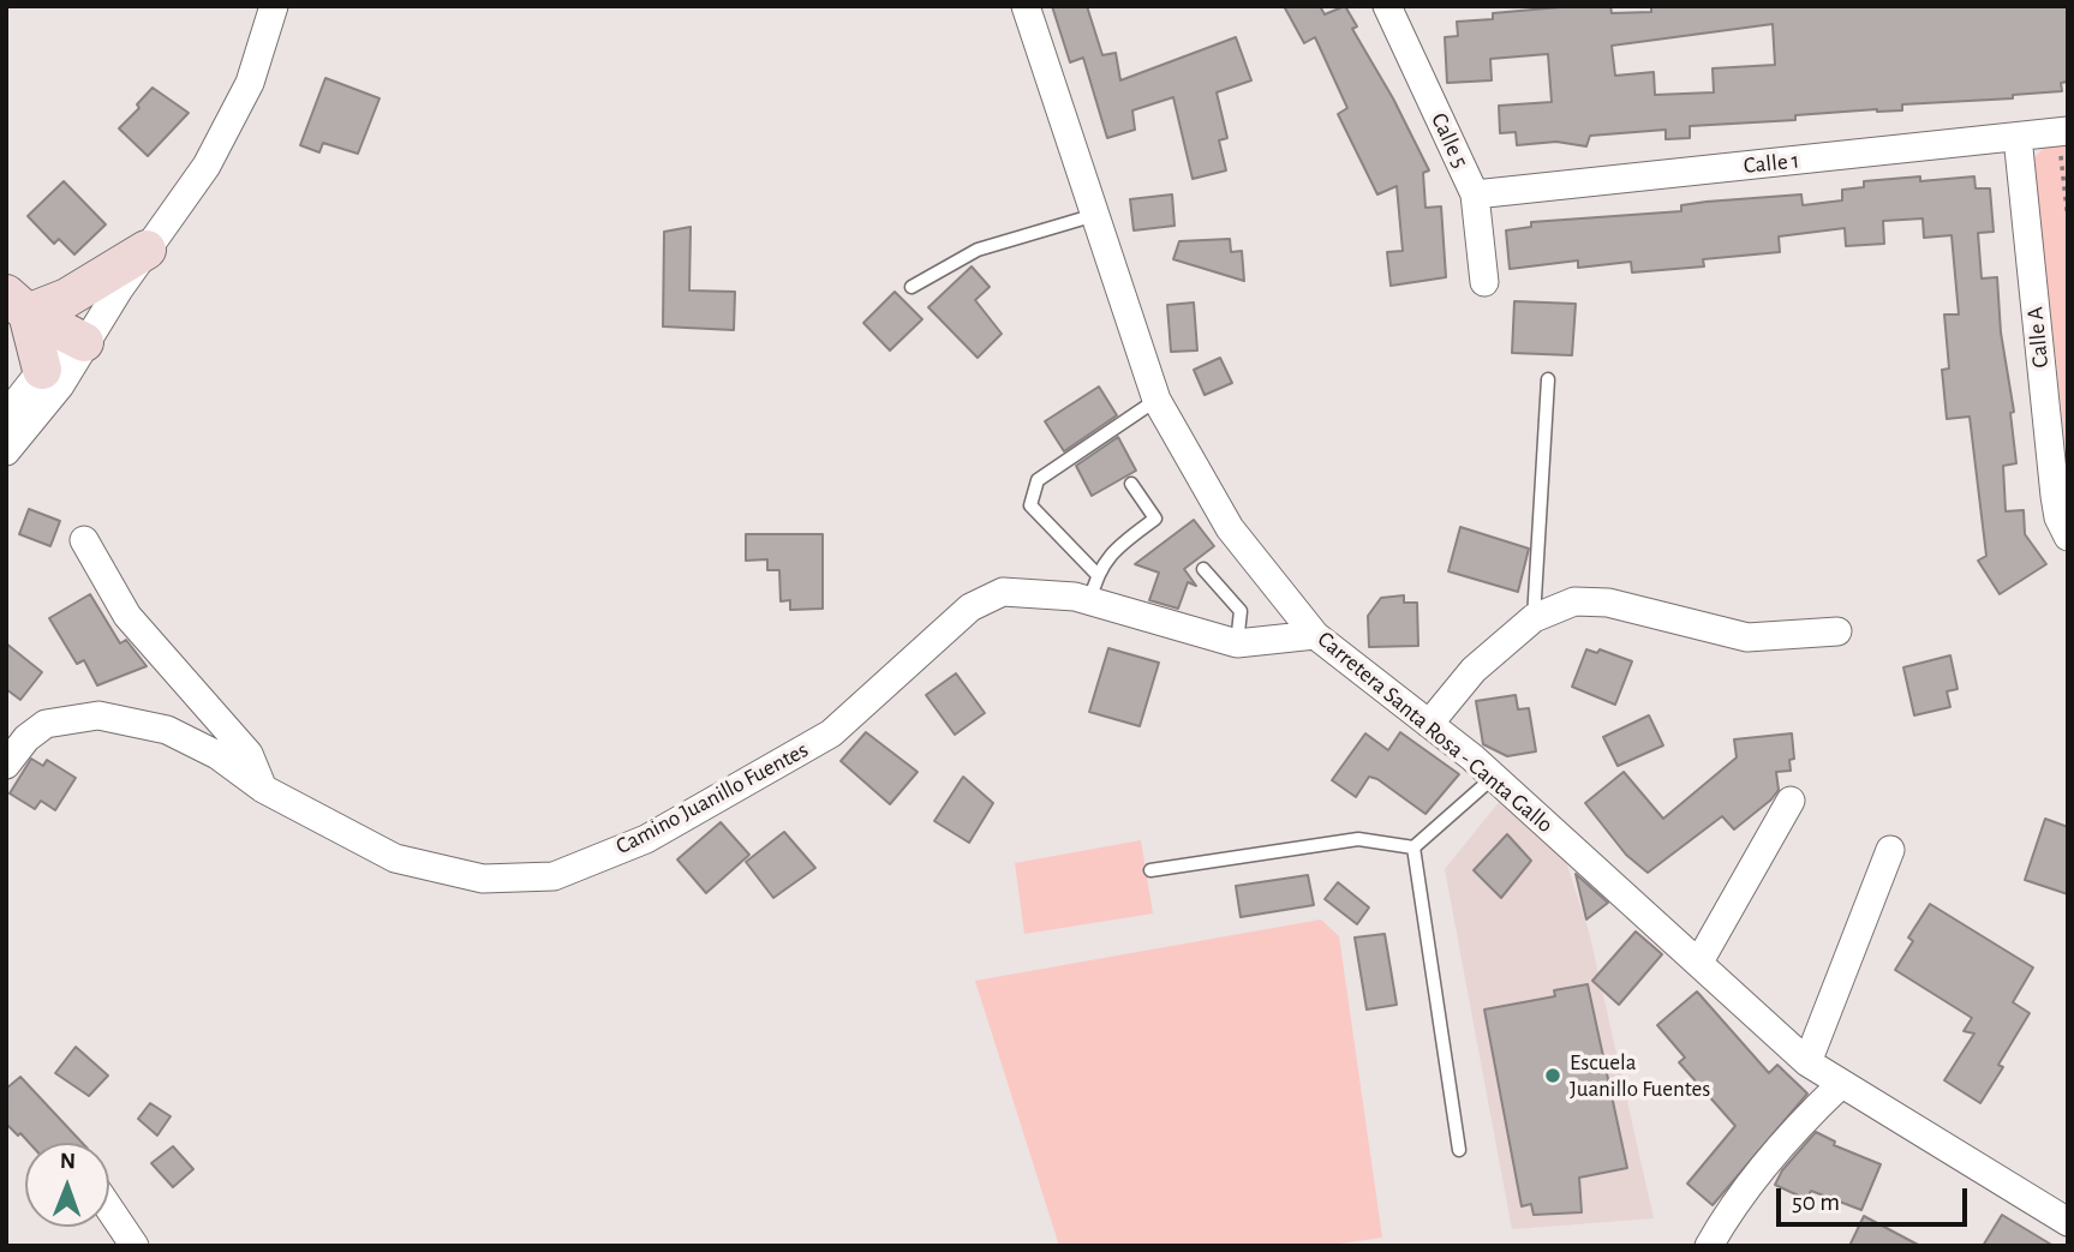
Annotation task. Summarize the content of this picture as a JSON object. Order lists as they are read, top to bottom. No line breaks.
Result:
{"streets":{"street":["Calle 5","Calle 1","Calle A","Carretera Santa Rosa - Canta Gallo","Camino Juanillo Fuentes"]},"crossings":[["Calle 5","Calle 1"],["Calle 1","Calle A"],["Carretera Santa Rosa - Canta Gallo","Camino Juanillo Fuentes"]],"places":["Escuela Juanillo Fuentes"],"scale_bar":"50 m","north":"top"}
